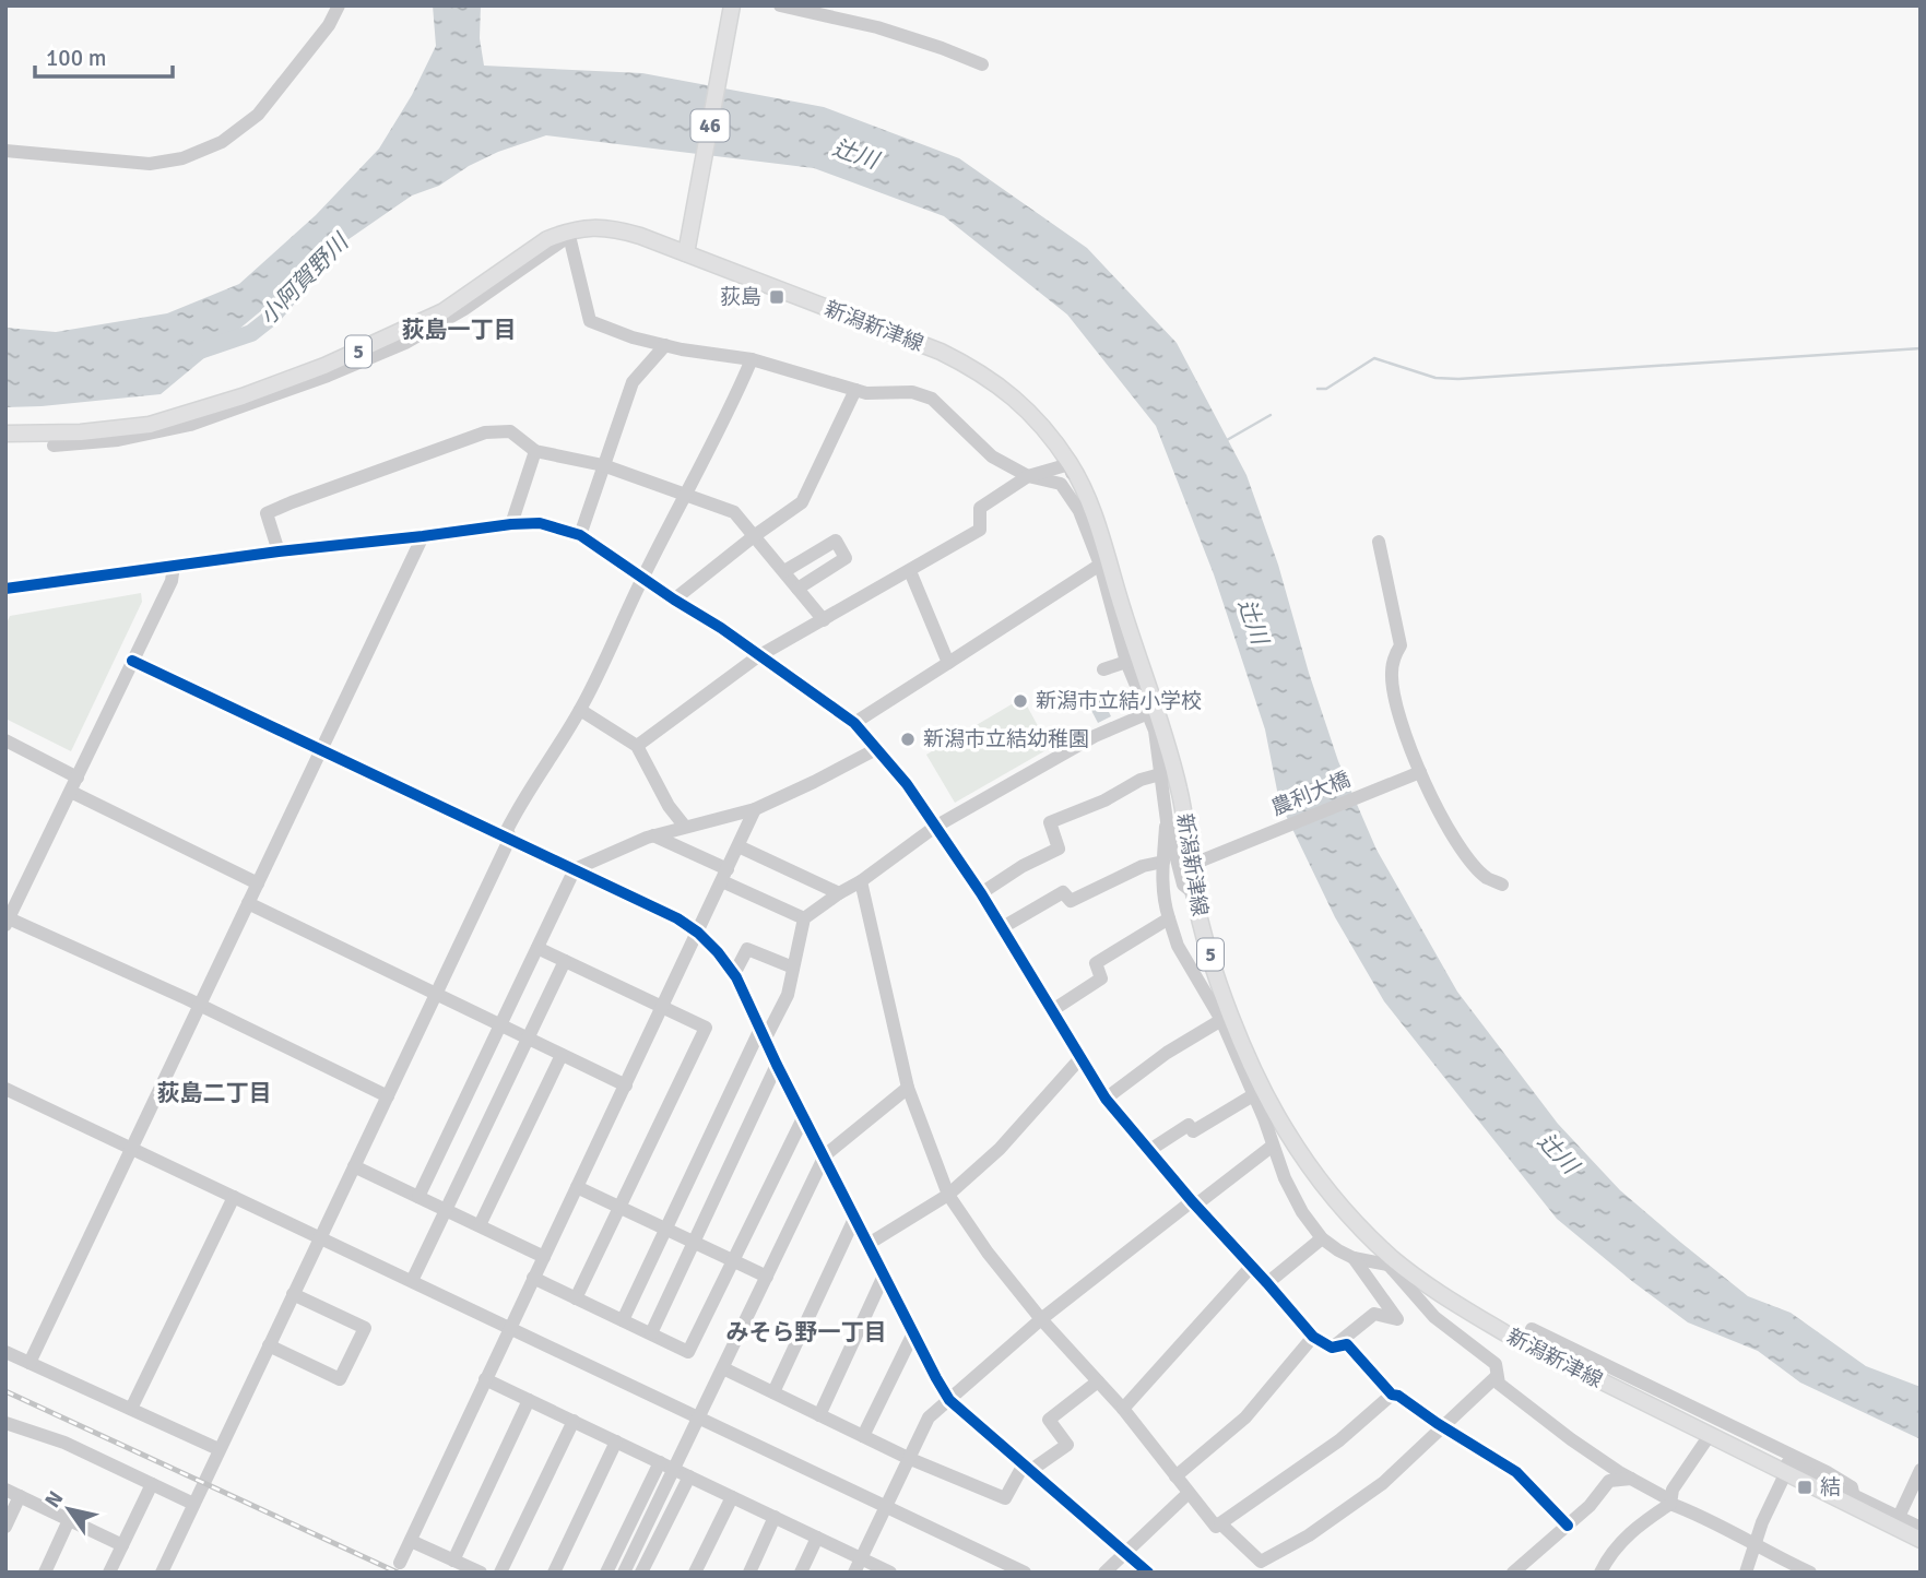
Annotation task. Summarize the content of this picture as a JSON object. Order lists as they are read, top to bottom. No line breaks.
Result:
{"streets":{"main road":["46","新潟新津線","5"],"street":["農利大橋"]},"crossings":[["46","新潟新津線"],["46","5"],["新潟新津線","5"],["新潟新津線","農利大橋"]],"districts":["荻島一丁目","荻島二丁目","みそら野一丁目"],"water":["辻川","小阿賀野川"],"places":{"transit":["荻島","結"],"other":["新潟市立結小学校","新潟市立結幼稚園"]},"scale_bar":"100 m","north":"top left"}
